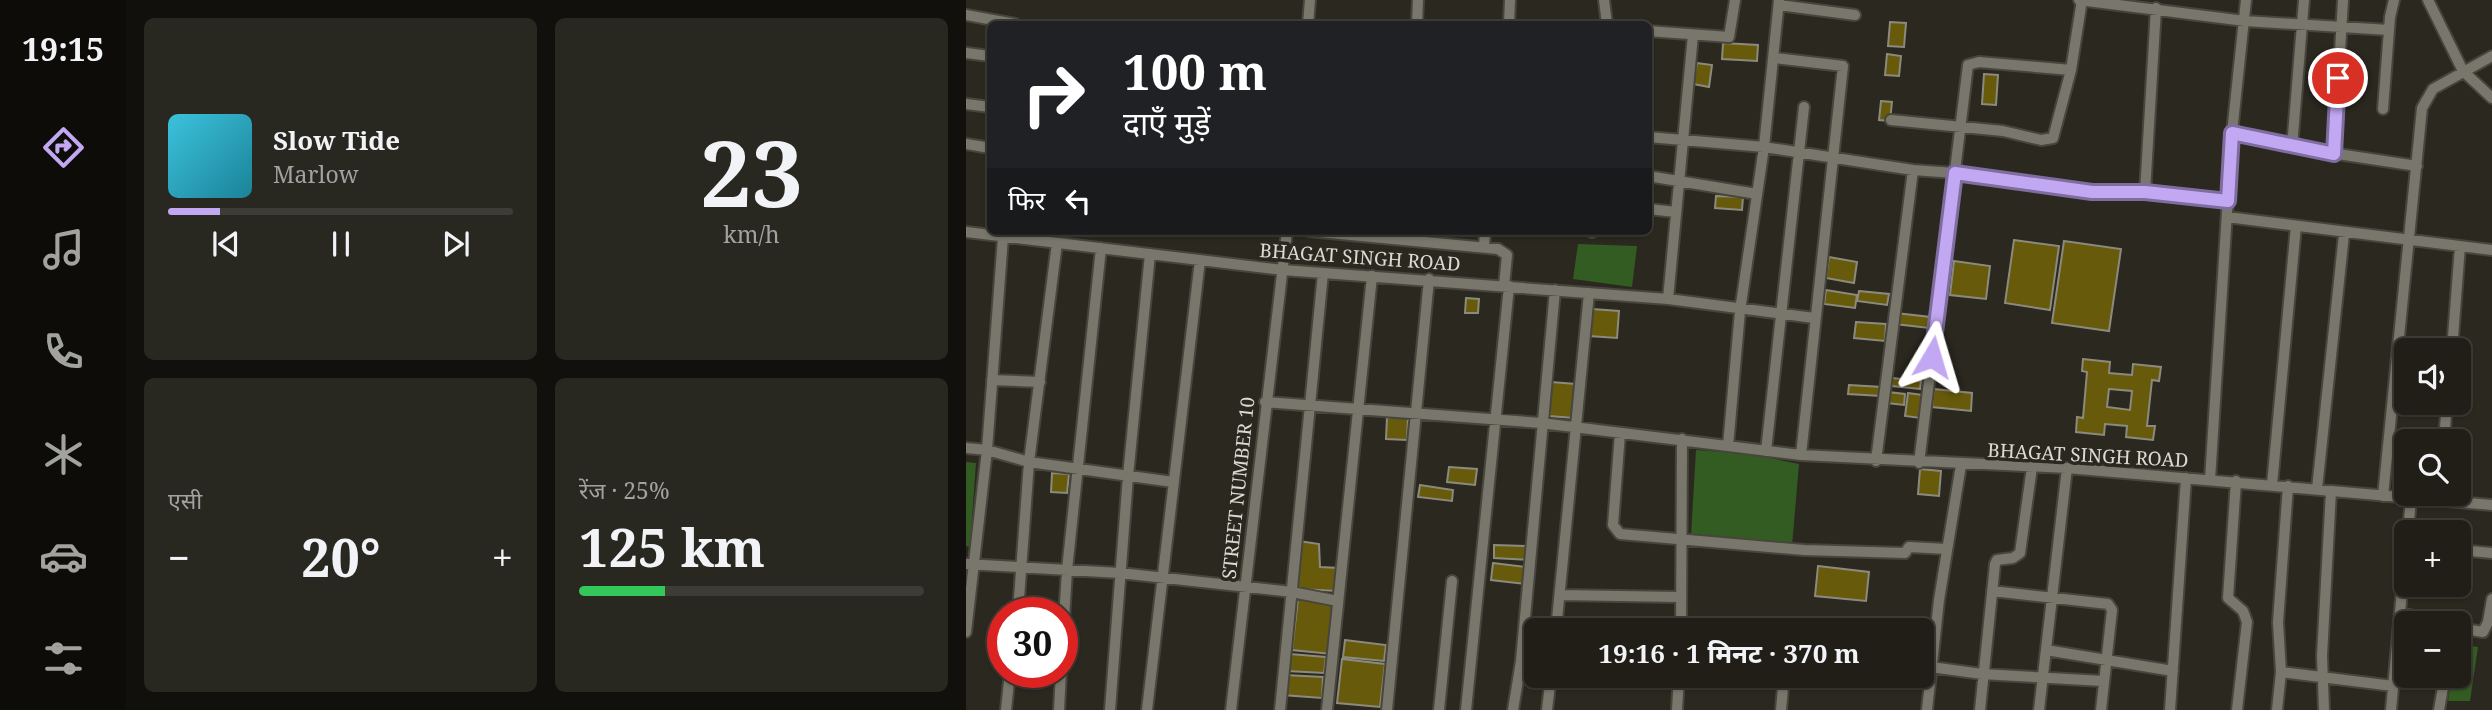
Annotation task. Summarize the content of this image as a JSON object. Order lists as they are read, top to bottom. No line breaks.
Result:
{"streets":{"street":["BHAGAT SINGH ROAD","STREET NUMBER 10"]},"crossings":[["BHAGAT SINGH ROAD","STREET NUMBER 10"]],"page":{"tabs":"19:15","tile":[["23","km/h"],"एसी",["रेंज · 25%","125 km"]],"turn":["100 m","दाएँ मुड़ें"],"song":["Slow Tide","Marlow"],"then":"फिर","map_buttons":["+","−"],"heat":["−","20°","+"],"limit":"30","trip":"19:16 · 1 मिनट · 370 m"}}
